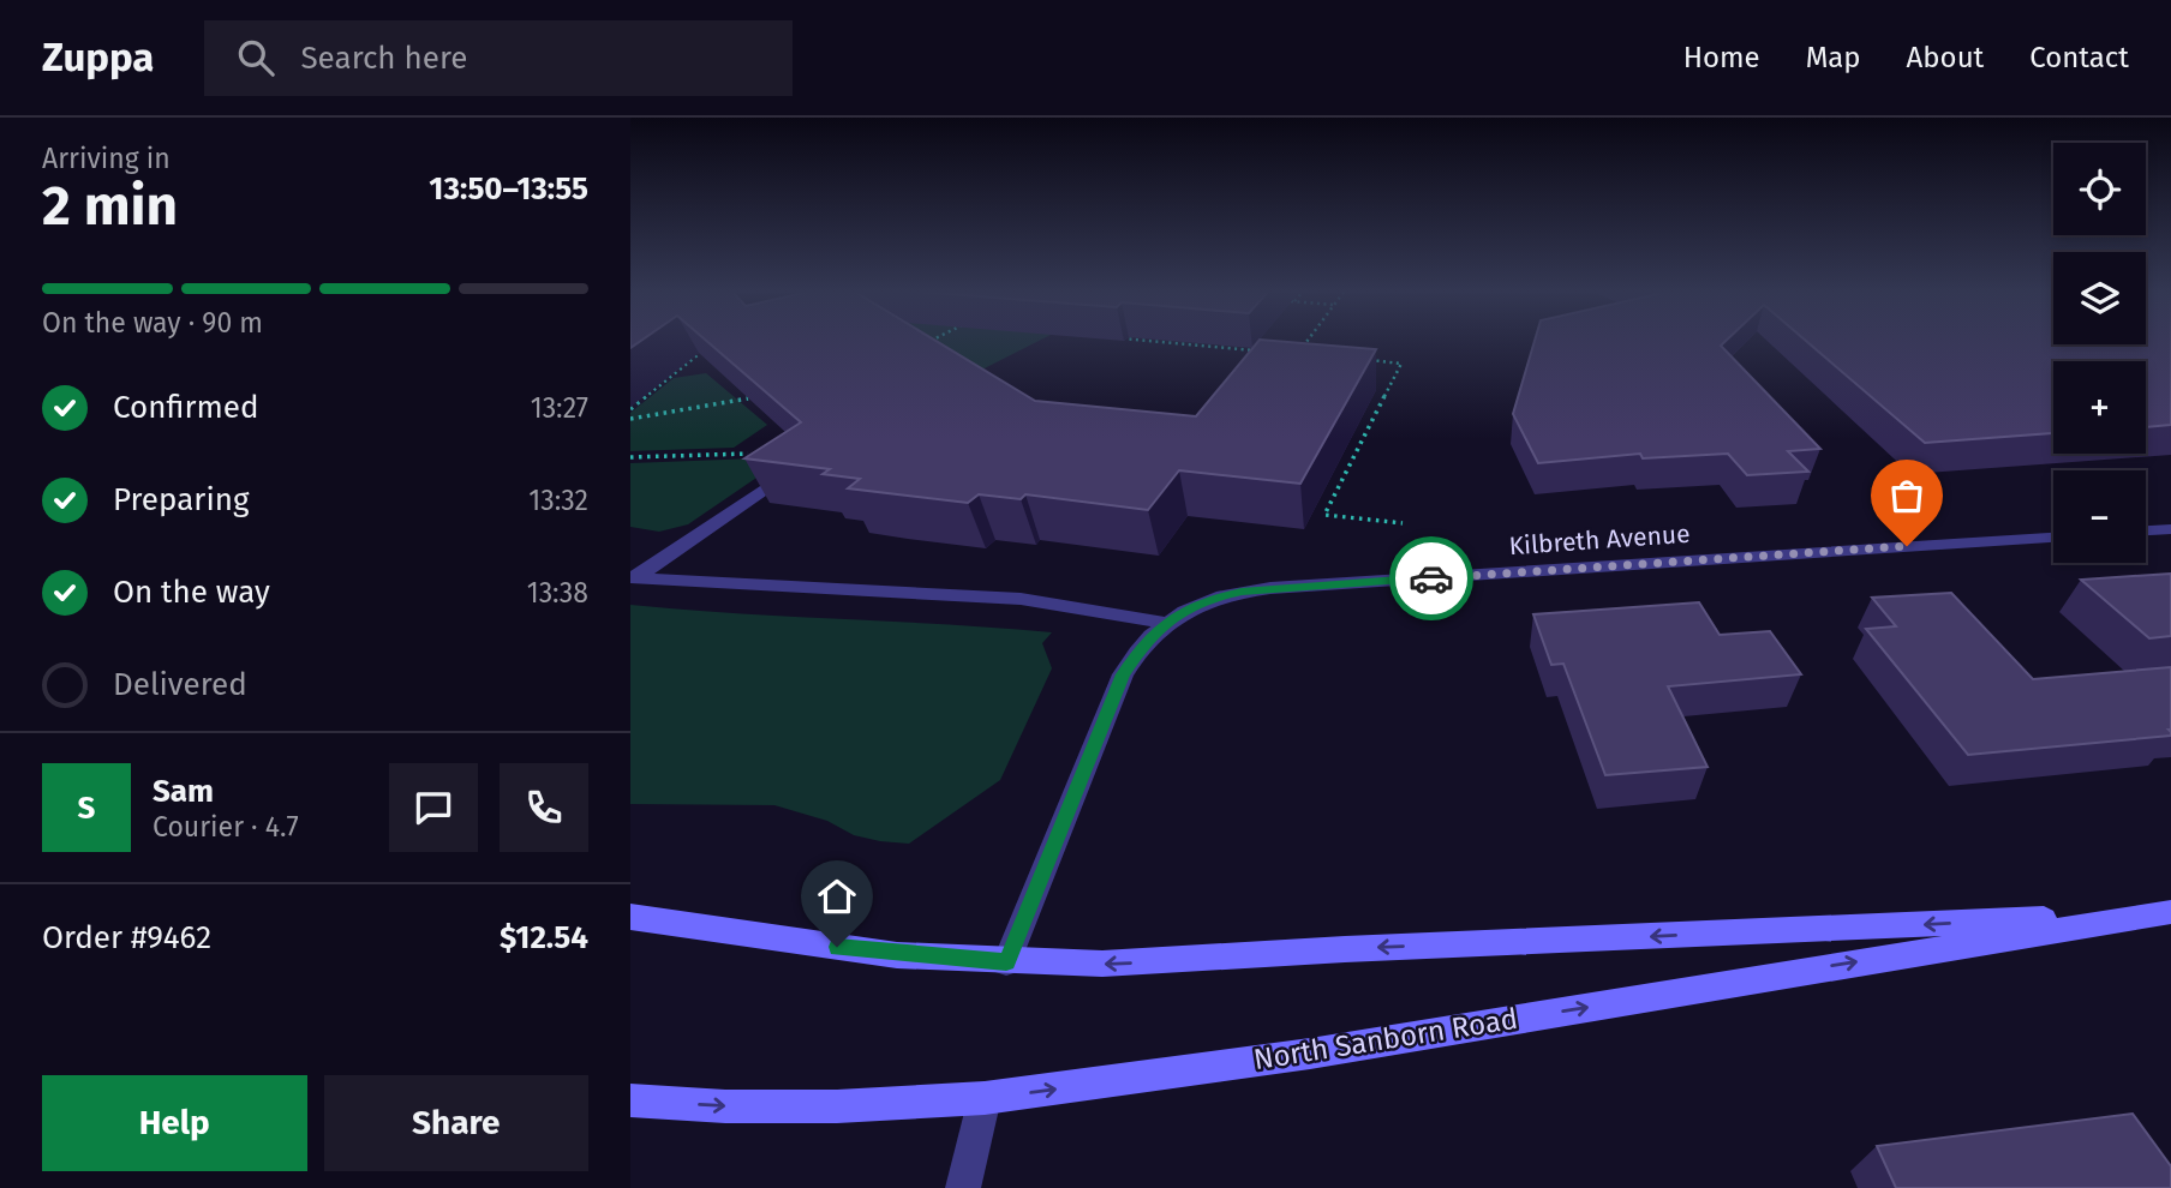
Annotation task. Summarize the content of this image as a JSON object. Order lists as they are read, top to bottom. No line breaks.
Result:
{"streets":{"main road":["North Sanborn Road"],"street":["Kilbreth Avenue"]},"crossings":[["Kilbreth Avenue","North Sanborn Road"]],"page":{"header":"Zuppa","search":"Search here","nav":["Home","Map","About","Contact"],"heading":["2 min","Arriving in","13:50–13:55"],"panel":["Sam","Courier · 4.7","Order #9462","$12.54"],"map_buttons":["+","−"],"bar":"On the way · 90 m","list":[["Confirmed","13:27"],["Preparing","13:32"],["On the way","13:38"],"Delivered"],"round":"S","buttons":["Help","Share"]}}
